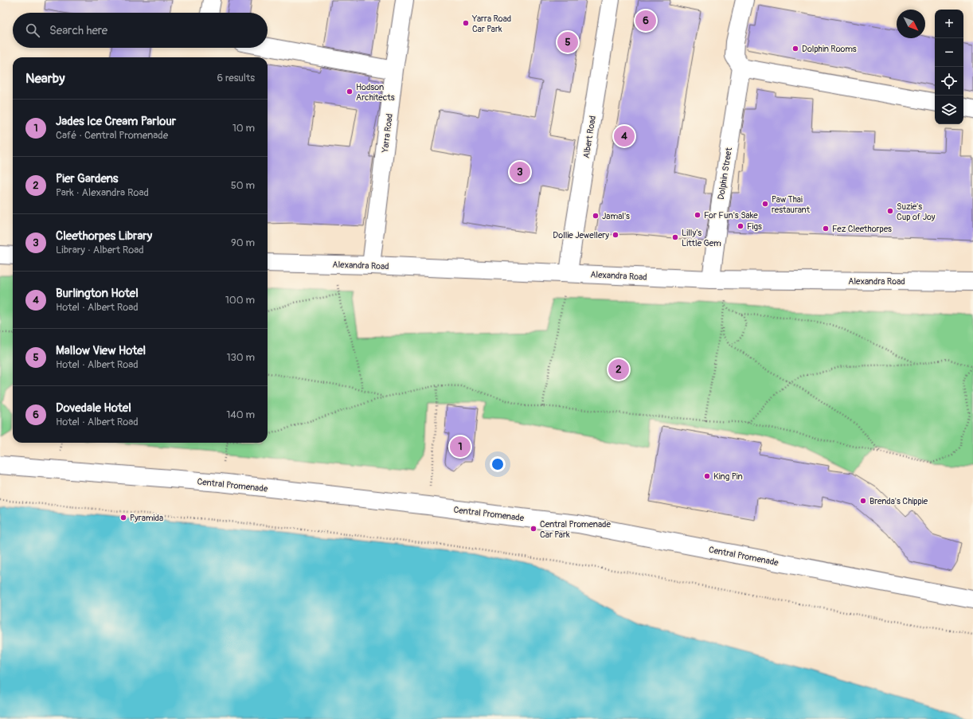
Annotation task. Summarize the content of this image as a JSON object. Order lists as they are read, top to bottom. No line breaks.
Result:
{"streets":{"street":["Yarra Road","Albert Road","Dolphin Street","Alexandra Road","Central Promenade"]},"crossings":[["Yarra Road","Alexandra Road"],["Albert Road","Alexandra Road"],["Dolphin Street","Alexandra Road"]],"places":["Yarra Road Car Park","Dolphin Rooms","Hodson Architects","Paw Thai restaurant","Suzie's Cup of Joy","For Fun's Sake","Jamal's","Figs","Fez Cleethorpes","Dollie Jewellery","Lilly’s Little Gem","King Pin","Brenda's Chippie","Pyramida","Central Promenade Car Park"],"north":"bottom right","page":{"pins":["6","5","4","3","2","1"],"map_buttons":["+","−"],"search":"Search here","heading":["Nearby","6 results"],"list":[{"mark":"1","name":"Jades Ice Cream Parlour","note":"Café · Central Promenade","value":"10 m"},{"mark":"2","name":"Pier Gardens","note":"Park · Alexandra Road","value":"50 m"},{"mark":"3","name":"Cleethorpes Library","note":"Library · Albert Road","value":"90 m"},{"mark":"4","name":"Burlington Hotel","note":"Hotel · Albert Road","value":"100 m"},{"mark":"5","name":"Mallow View Hotel","note":"Hotel · Albert Road","value":"130 m"},{"mark":"6","name":"Dovedale Hotel","note":"Hotel · Albert Road","value":"140 m"}]}}
